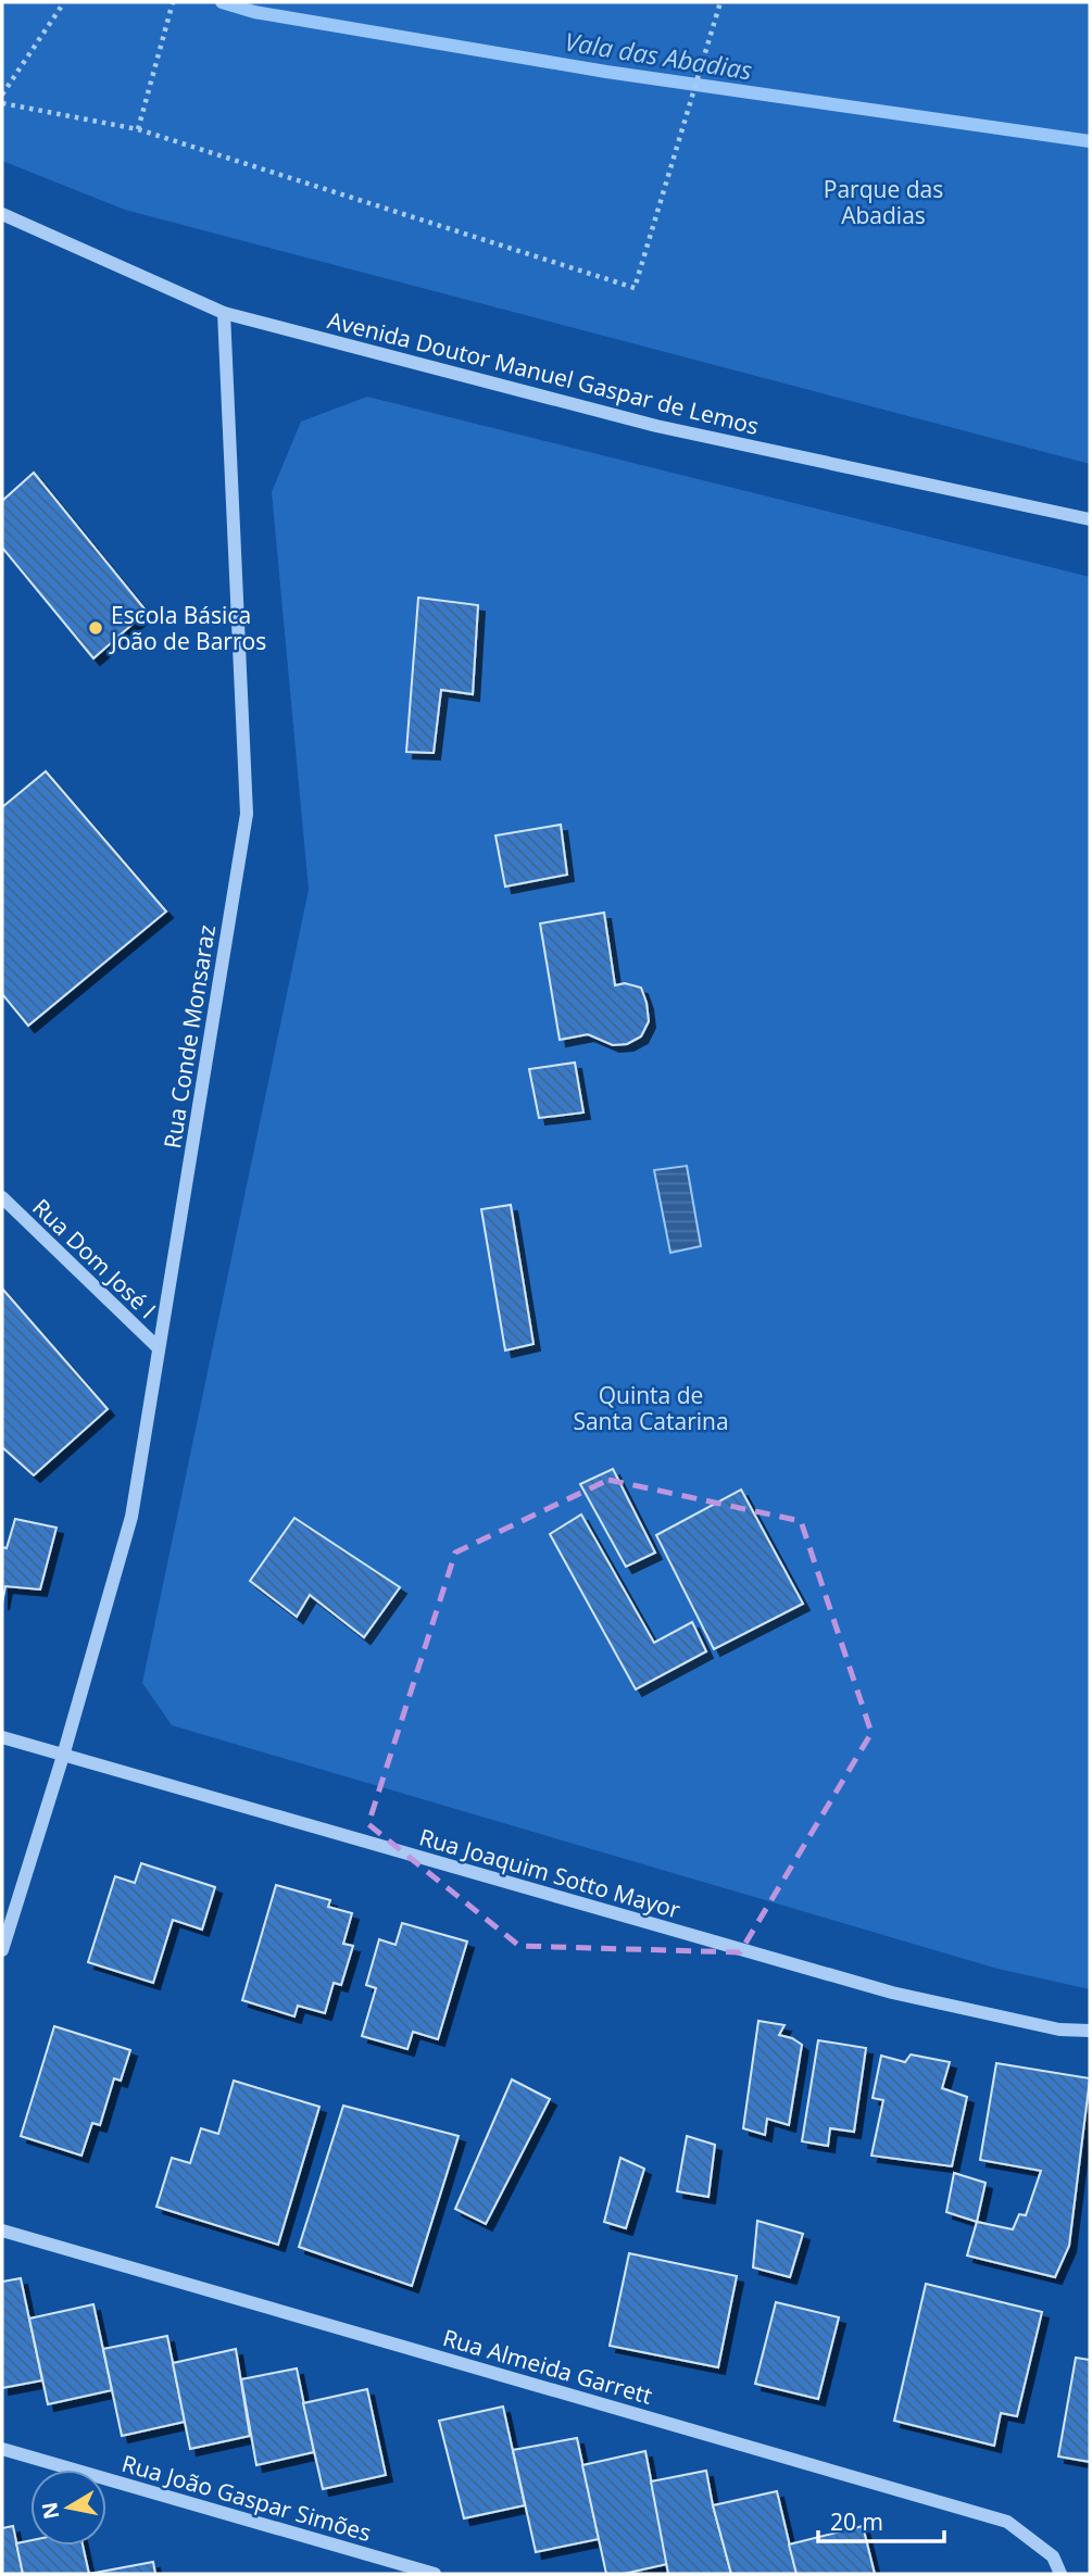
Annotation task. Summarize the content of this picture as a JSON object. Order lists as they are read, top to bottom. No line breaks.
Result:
{"streets":{"street":["Avenida Doutor Manuel Gaspar de Lemos","Rua Conde Monsaraz","Rua Dom José I","Rua Joaquim Sotto Mayor","Rua Almeida Garrett","Rua João Gaspar Simões"]},"crossings":[["Avenida Doutor Manuel Gaspar de Lemos","Rua Conde Monsaraz"],["Rua Conde Monsaraz","Rua Dom José I"],["Rua Conde Monsaraz","Rua Joaquim Sotto Mayor"]],"water":["Vala das Abadias"],"parks":["Parque das Abadias","Quinta de Santa Catarina"],"places":["Escola Básica João de Barros"],"scale_bar":"20 m","north":"left"}
